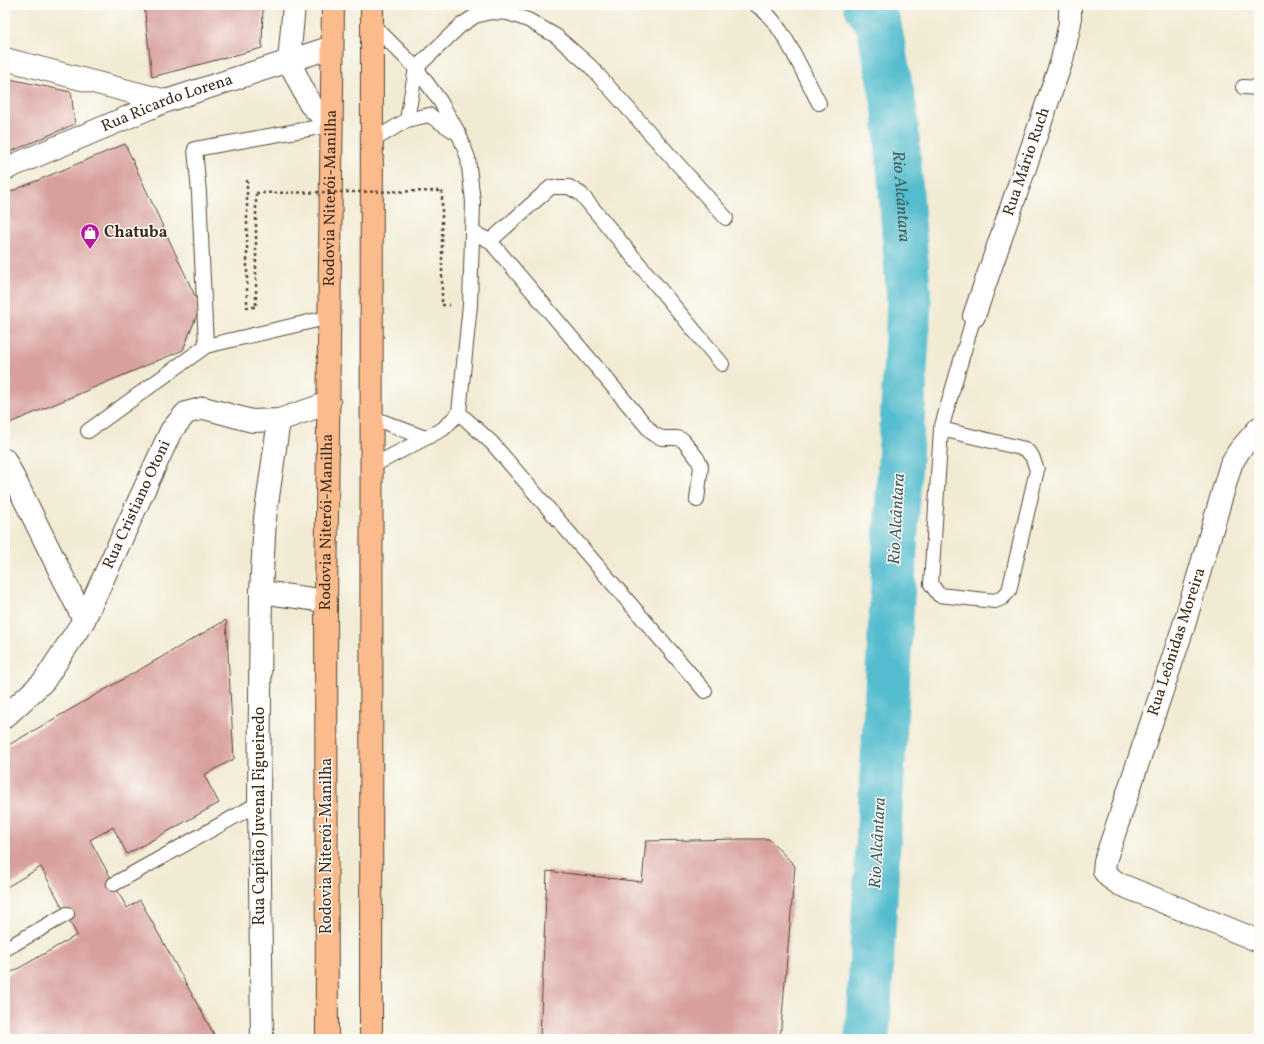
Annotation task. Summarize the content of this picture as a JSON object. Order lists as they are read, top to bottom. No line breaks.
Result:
{"streets":{"highway":["Rodovia Niterói-Manilha"],"street":["Rua Ricardo Lorena","Rua Mário Ruch","Rua Cristiano Otoni","Rua Leônidas Moreira","Rua Capitão Juvenal Figueiredo"]},"crossings":[["Rua Ricardo Lorena","Rodovia Niterói-Manilha"],["Rodovia Niterói-Manilha","Rua Cristiano Otoni"],["Rua Cristiano Otoni","Rua Capitão Juvenal Figueiredo"]],"water":["Rio Alcântara"],"places":{"shop":["Chatuba"]}}
